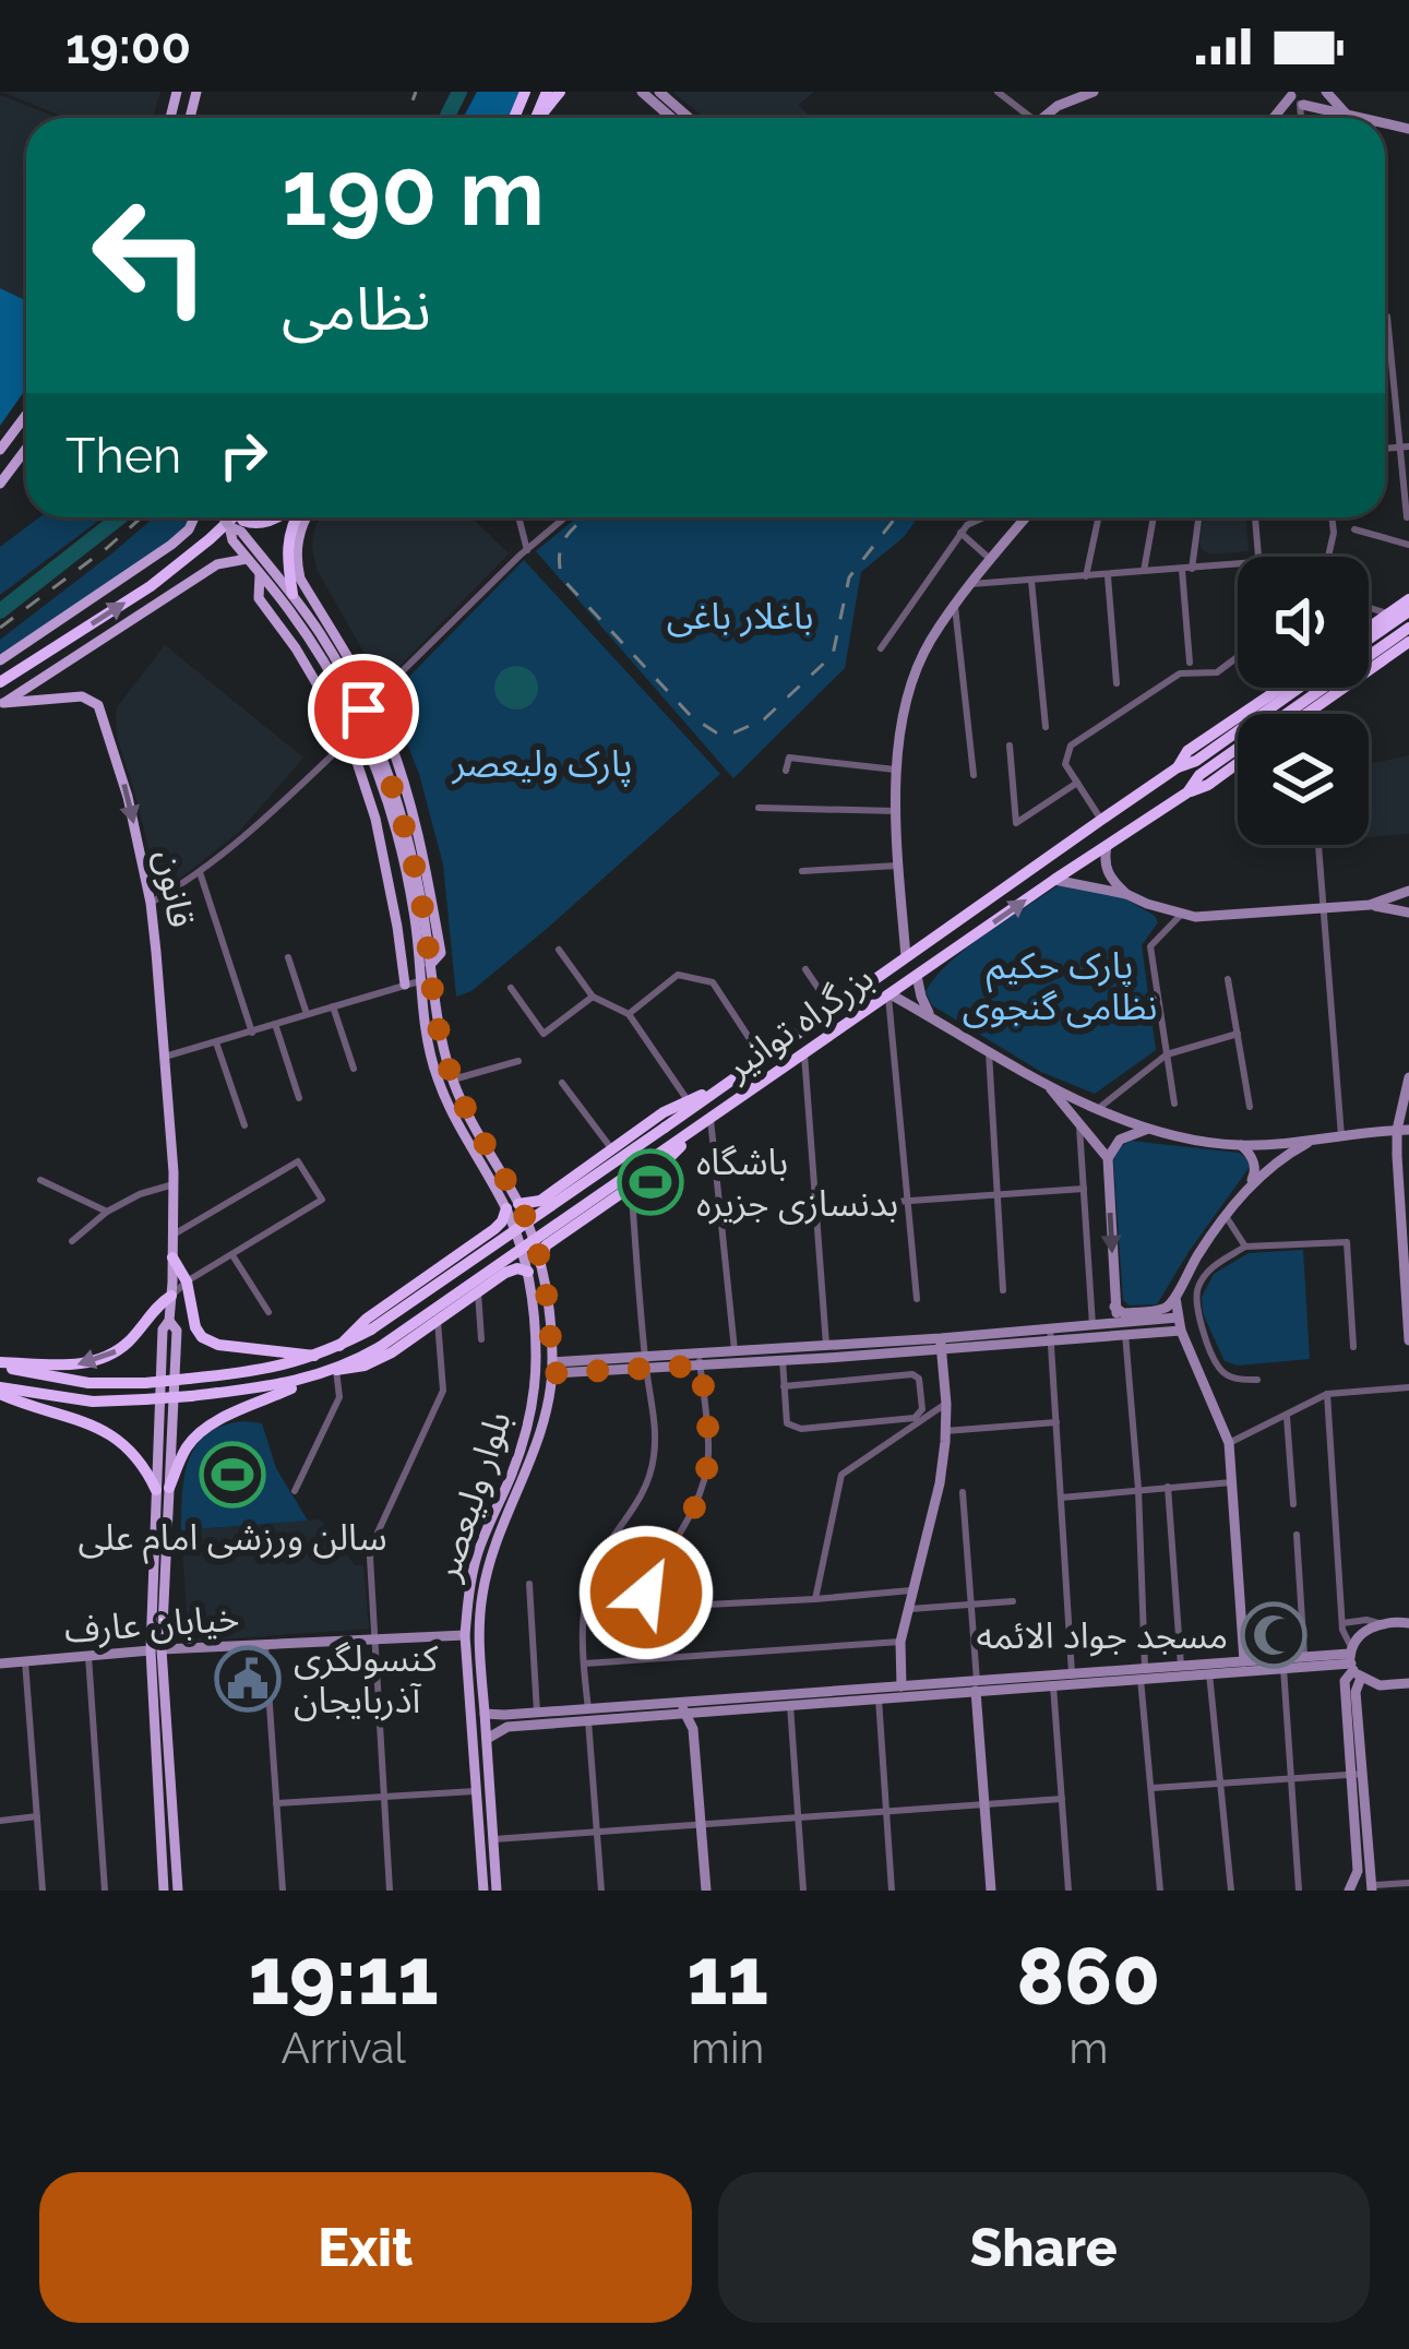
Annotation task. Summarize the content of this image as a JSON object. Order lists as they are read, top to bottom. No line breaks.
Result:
{"streets":{"highway":["بزرگراه توانیر"],"main road":["قانون","بلوار ولیعصر","خیابان عارف"]},"crossings":[["قانون","خیابان عارف"],["بلوار ولیعصر","خیابان عارف"]],"parks":["باغلار باغی","پارک ولیعصر","پارک حکیم نظامی گنجوی"],"places":{"sports":["باشگاه بدنسازی جزیره","سالن ورزشی امام علی"],"mosque":["مسجد جواد الائمه"],"public building":["کنسولگری آذربایجان"]},"page":{"status":"19:00","turn":["190 m","نظامی"],"then":"Then","eta":["19:11","Arrival","11","min","860","m"],"buttons":["Exit","Share"]}}
